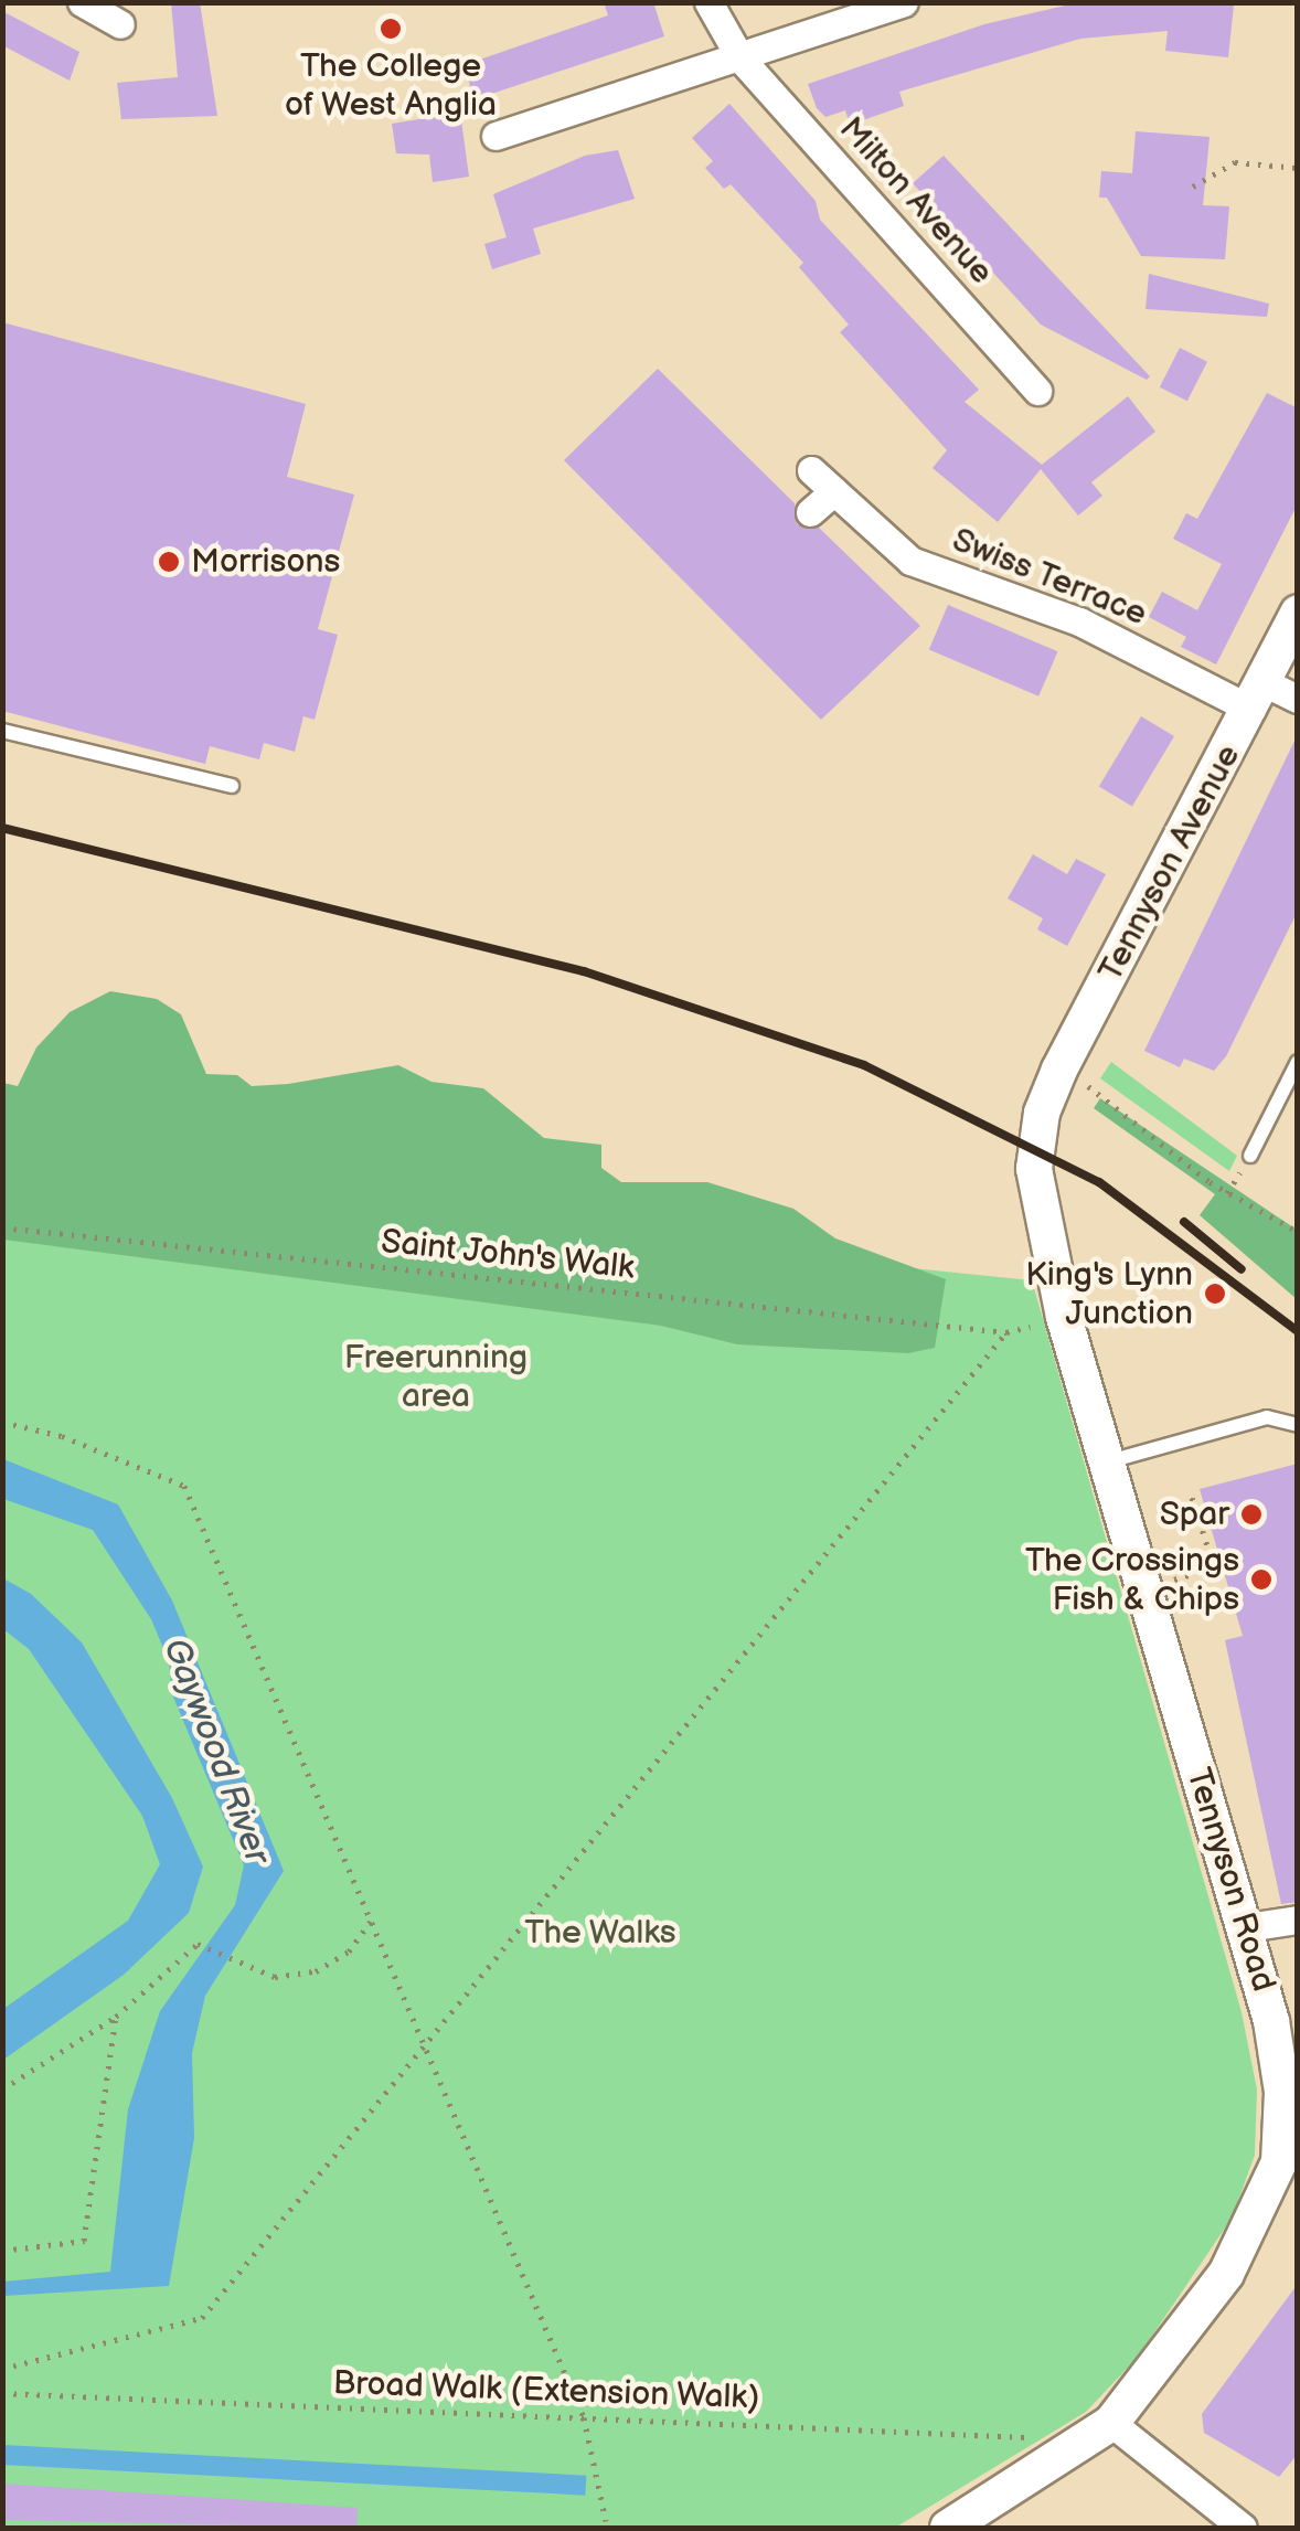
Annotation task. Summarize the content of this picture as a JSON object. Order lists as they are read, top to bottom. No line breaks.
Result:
{"streets":{"main road":["Tennyson Avenue","Tennyson Road"],"street":["Milton Avenue","Swiss Terrace"],"path":["Saint John's Walk","Broad Walk (Extension Walk)"]},"crossings":[["Swiss Terrace","Tennyson Avenue"],["Tennyson Avenue","Tennyson Road"],["Tennyson Road","Broad Walk (Extension Walk)"]],"water":["Gaywood River"],"parks":["Freerunning area","The Walks"],"places":["The College of West Anglia","Morrisons","King's Lynn Junction","Spar","The Crossings Fish & Chips"]}
